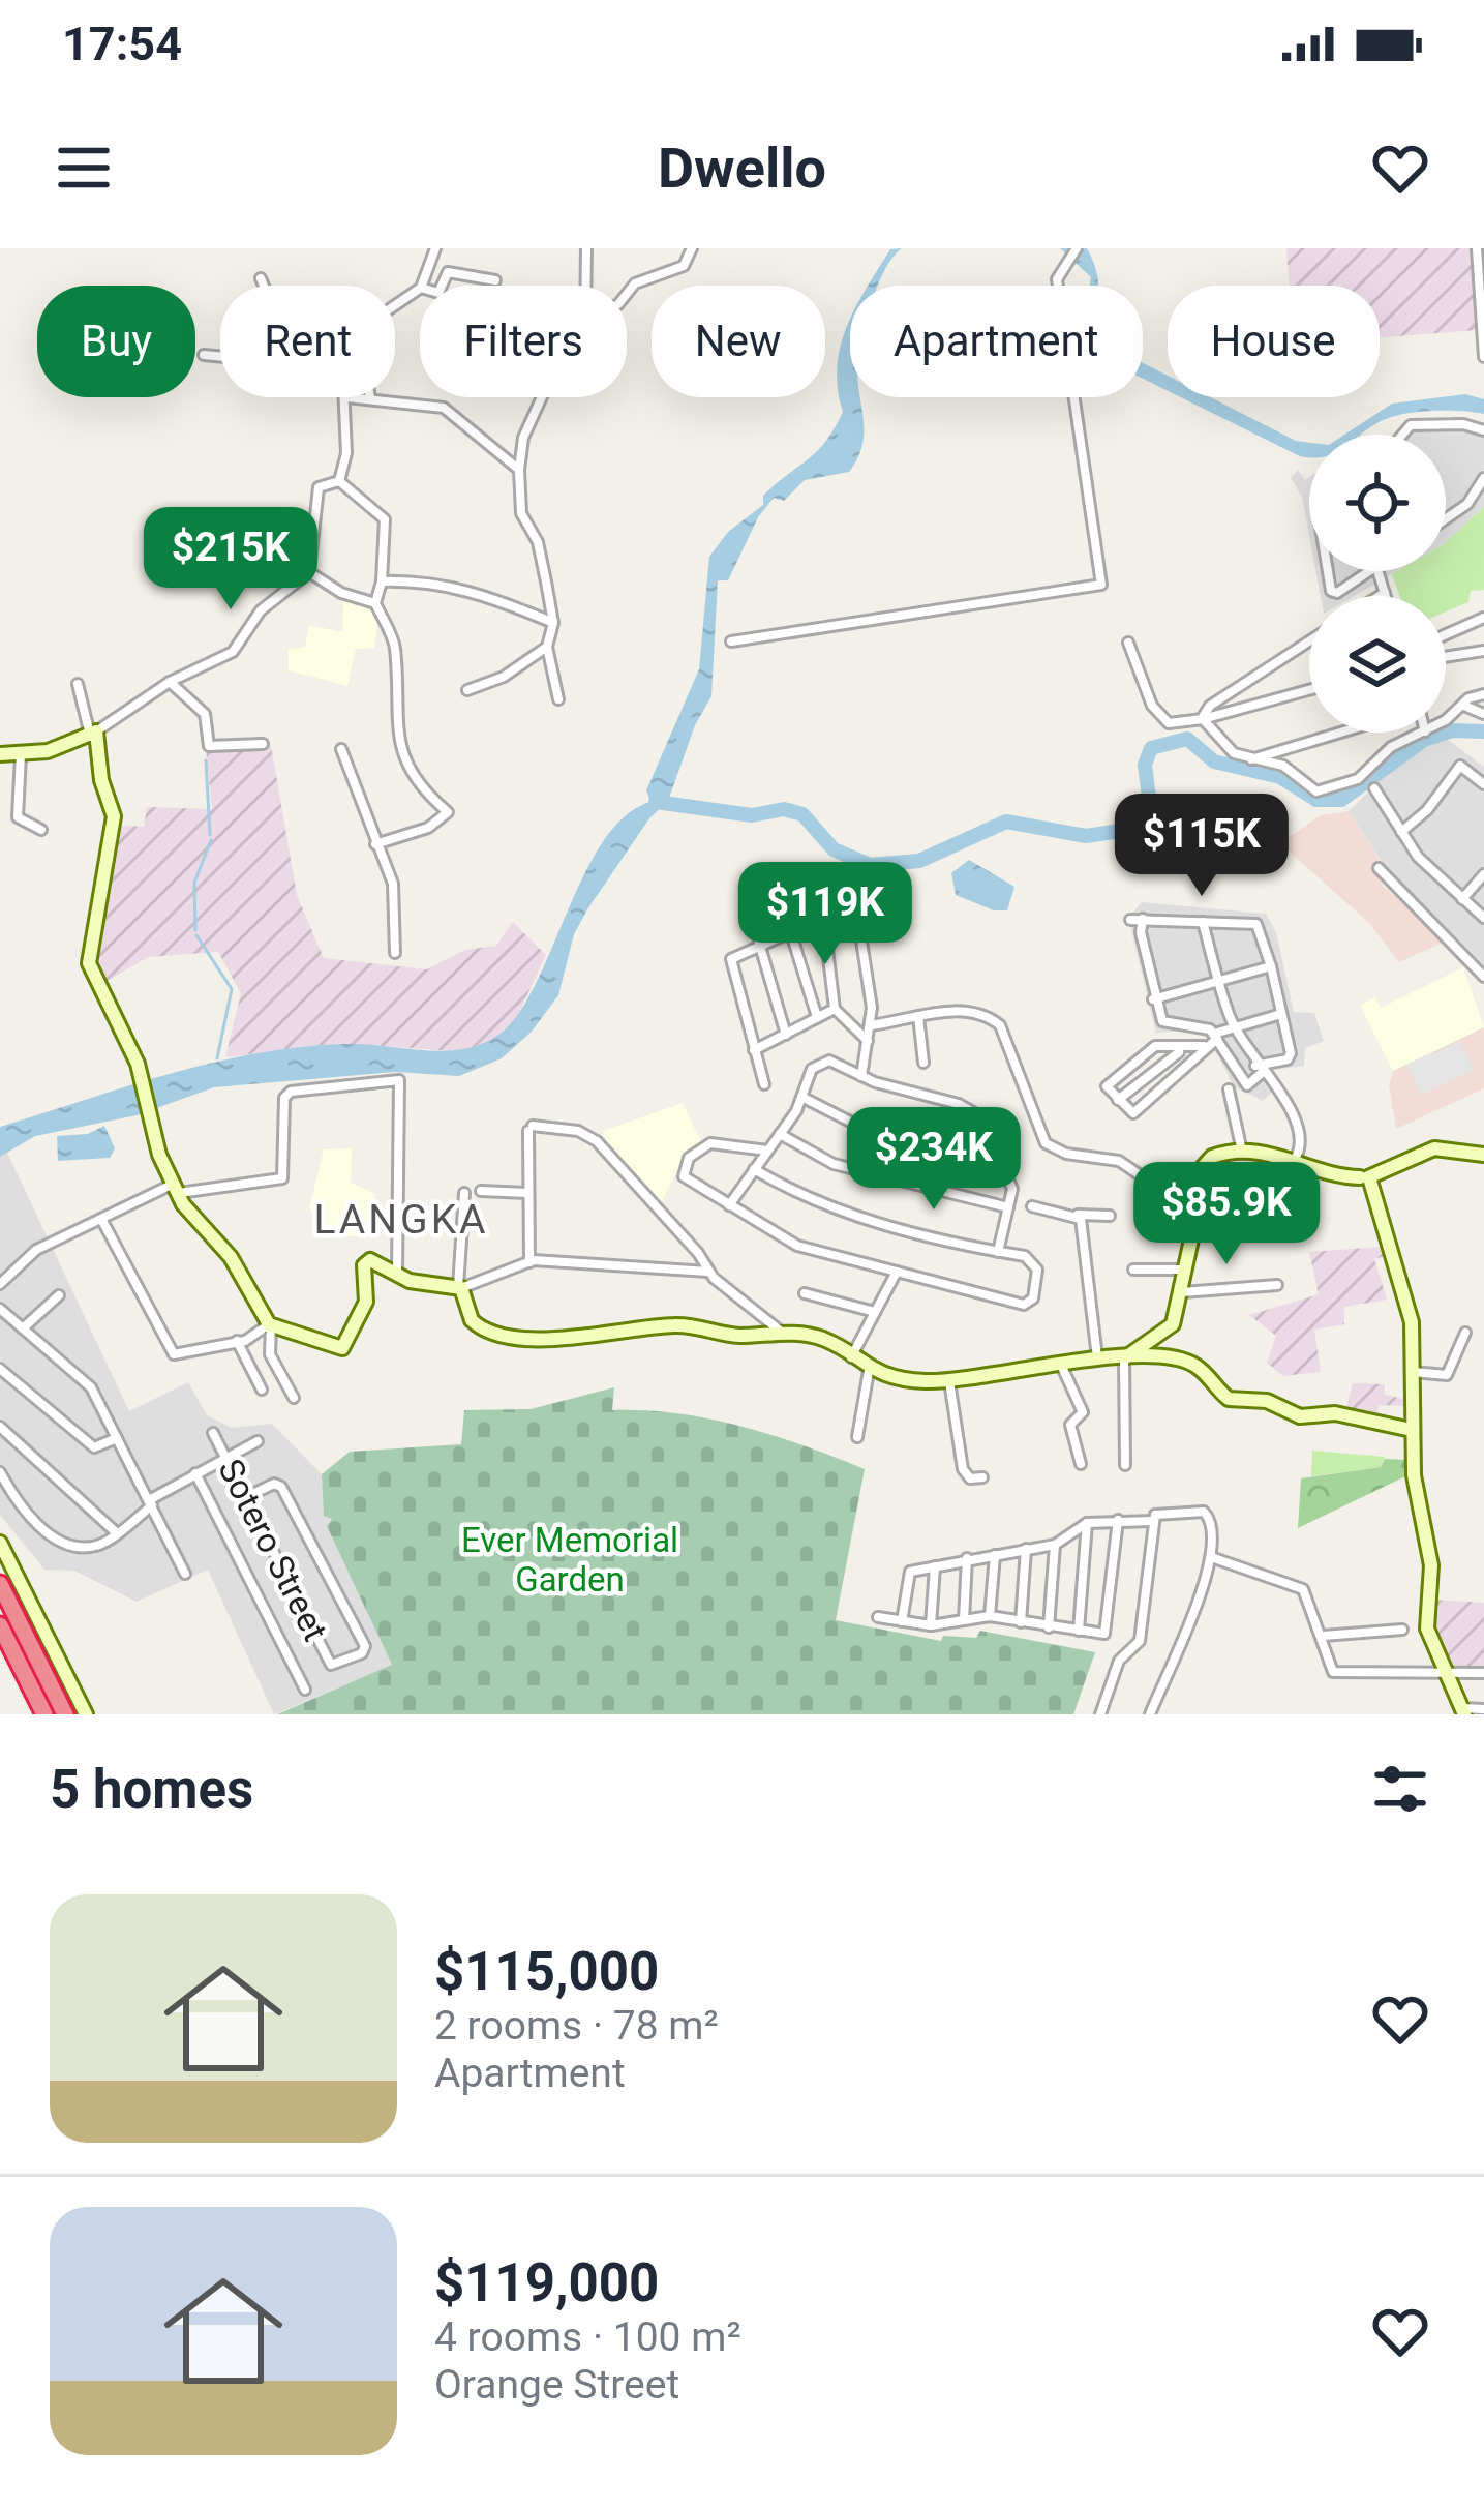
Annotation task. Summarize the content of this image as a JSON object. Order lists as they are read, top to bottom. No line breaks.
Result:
{"streets":{"street":["Sotero Street"]},"districts":["LANGKA"],"parks":["Ever Memorial Garden"],"page":{"status":"17:54","header":"Dwello","chip":["Buy","Rent","Filters","New","Apartment","House"],"price":["$215K","$115K","$119K","$234K","$85.9K"],"heading":"5 homes","list":[{"name":"$115,000","note":"2 rooms · 78 m² · Apartment"},{"name":"$119,000","note":"4 rooms · 100 m² · Orange Street"}]}}
